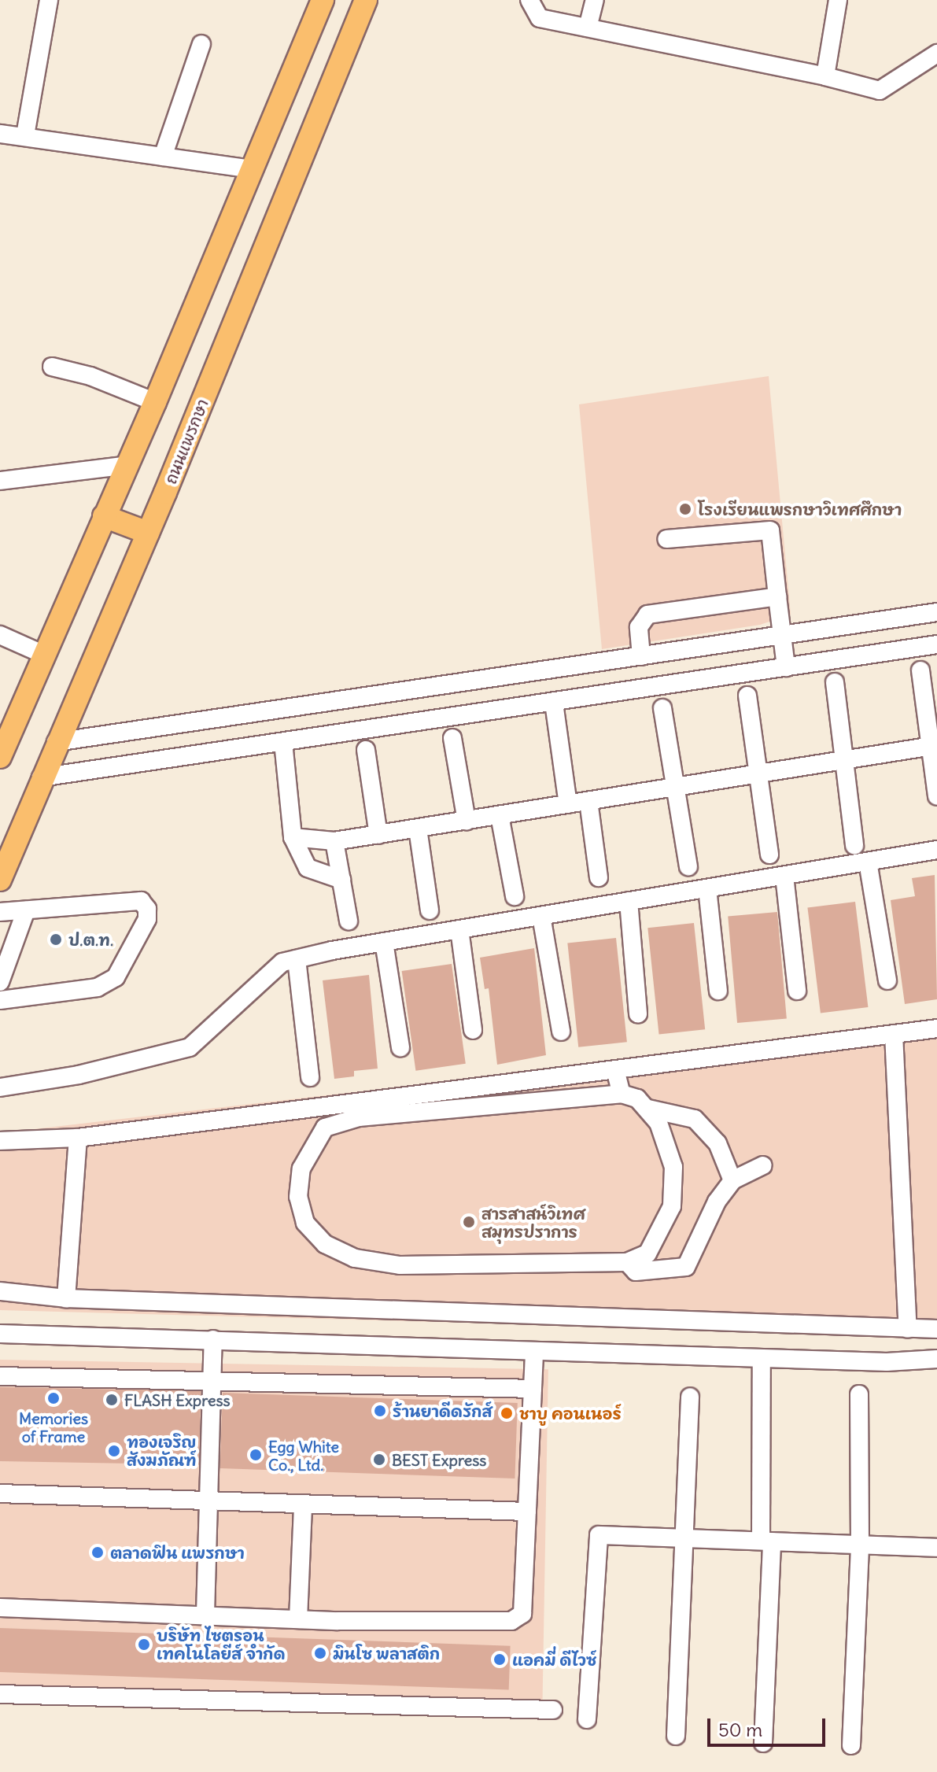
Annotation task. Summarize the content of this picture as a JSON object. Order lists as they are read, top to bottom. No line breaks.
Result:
{"streets":{"main road":["ถนนแพรกษา"]},"places":["โรงเรียนแพรกษาวิเทศศึกษา","ป.ต.ท.","สารสาสน์วิเทศ สมุทรปราการ","Memories of Frame","FLASH Express","ร้านยาดีดรักส์","ชาบู คอนเนอร์","ทองเจริญ สังฆภัณฑ์","Egg White Co., Ltd.","BEST Express","ตลาดฟิน แพรกษา","บริษัท ไซตรอน เทคโนโลยีส์ จำกัด","มินโซ พลาสติก","แอคมี่ ดีไวซ์"],"scale_bar":"50 m"}
